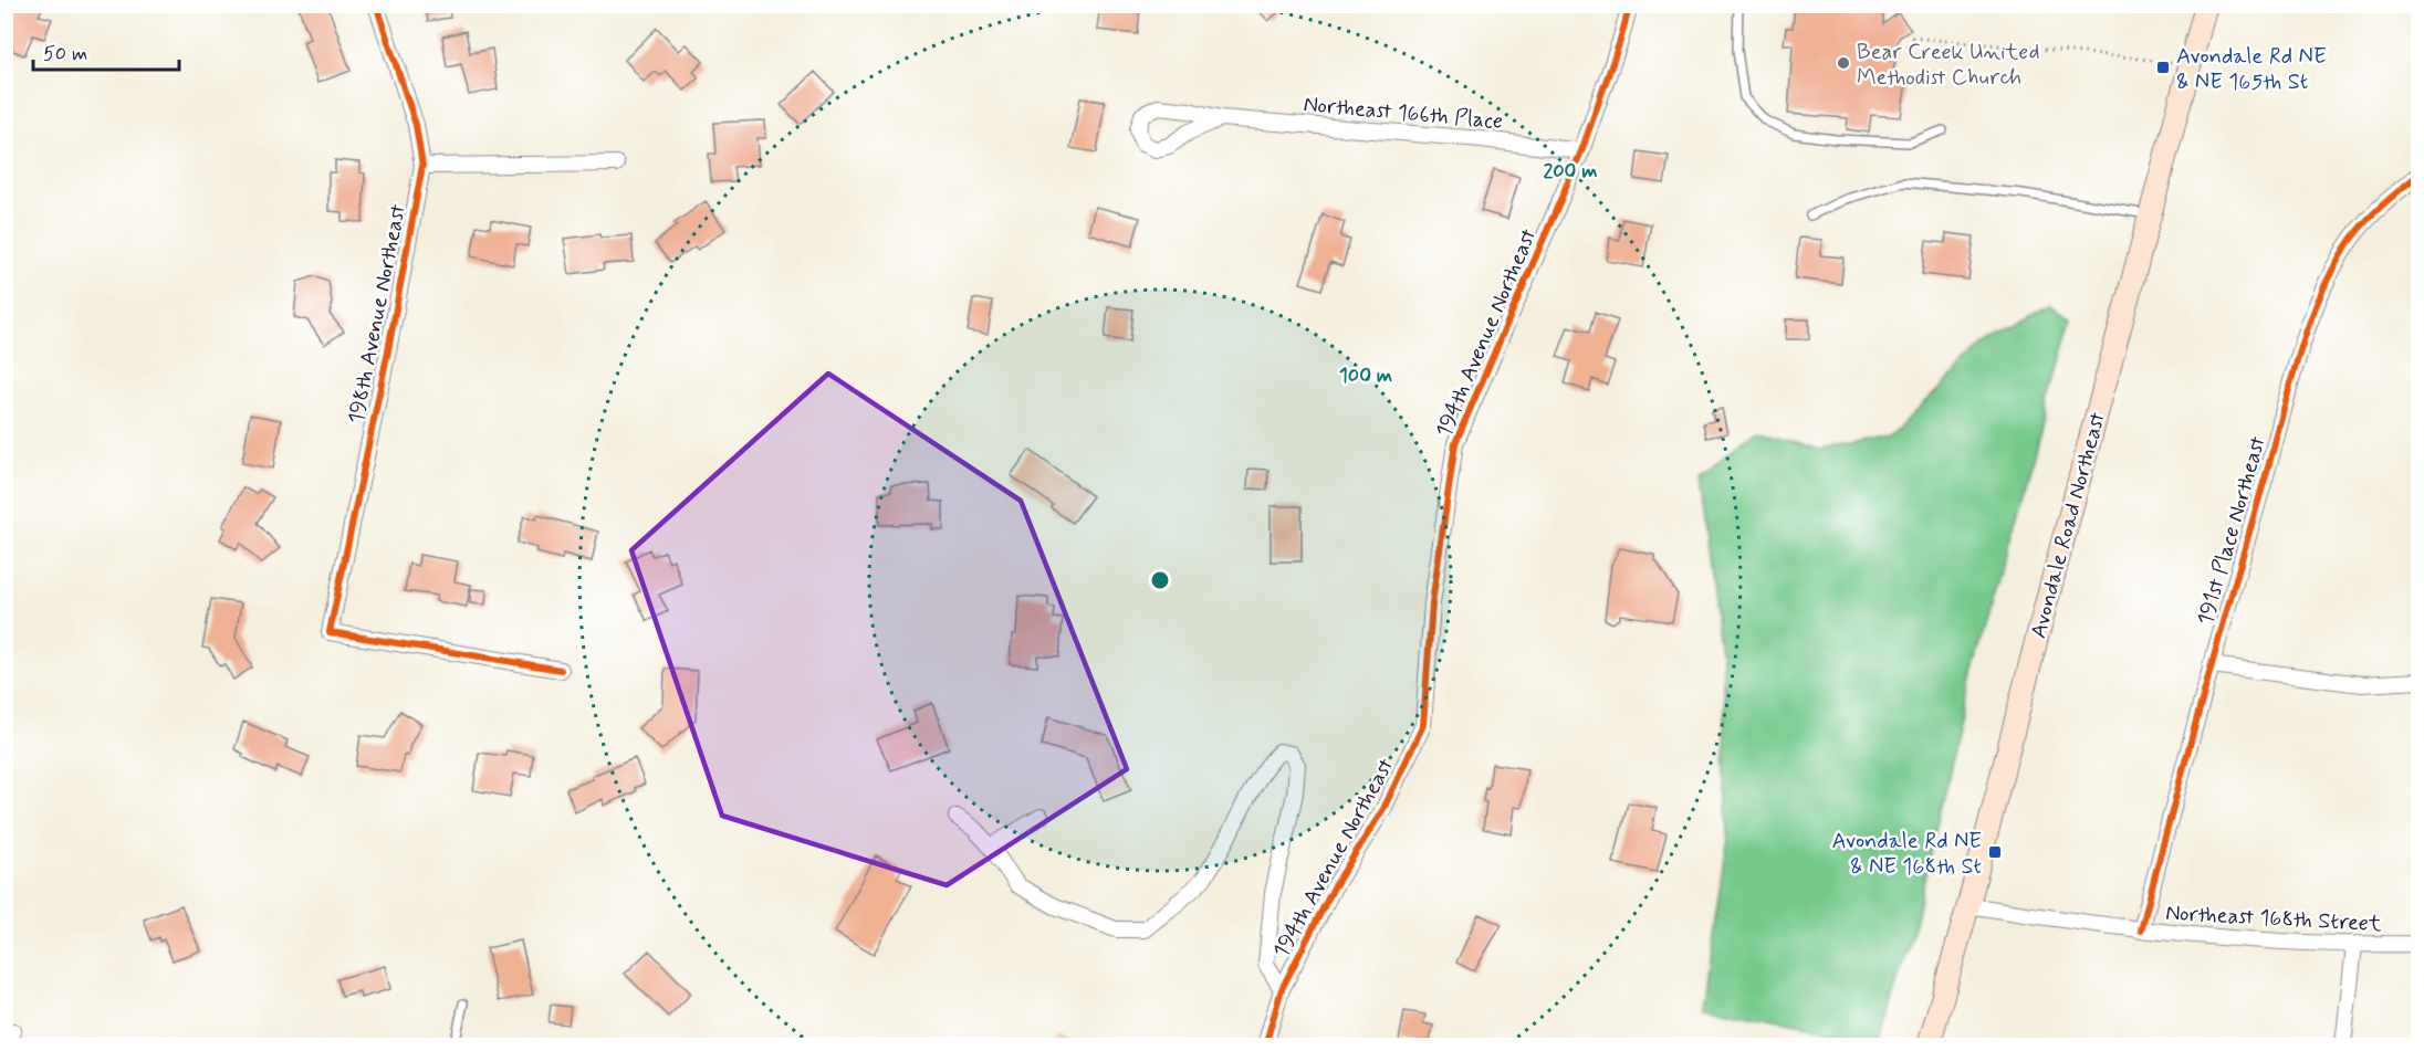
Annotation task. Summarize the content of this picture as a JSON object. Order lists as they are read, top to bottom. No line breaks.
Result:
{"streets":{"main road":["Avondale Road Northeast"],"street":["Northeast 166th Place","198th Avenue Northeast","194th Avenue Northeast","191st Place Northeast","Northeast 168th Street"]},"crossings":[["Northeast 166th Place","194th Avenue Northeast"],["Avondale Road Northeast","Northeast 168th Street"],["191st Place Northeast","Northeast 168th Street"]],"places":{"other":["Bear Creek United Methodist Church"],"transit":["Avondale Rd NE & NE 165th St","Avondale Rd NE & NE 168th St"]},"scale_bar":"50 m","rings":["200 m","100 m"]}
